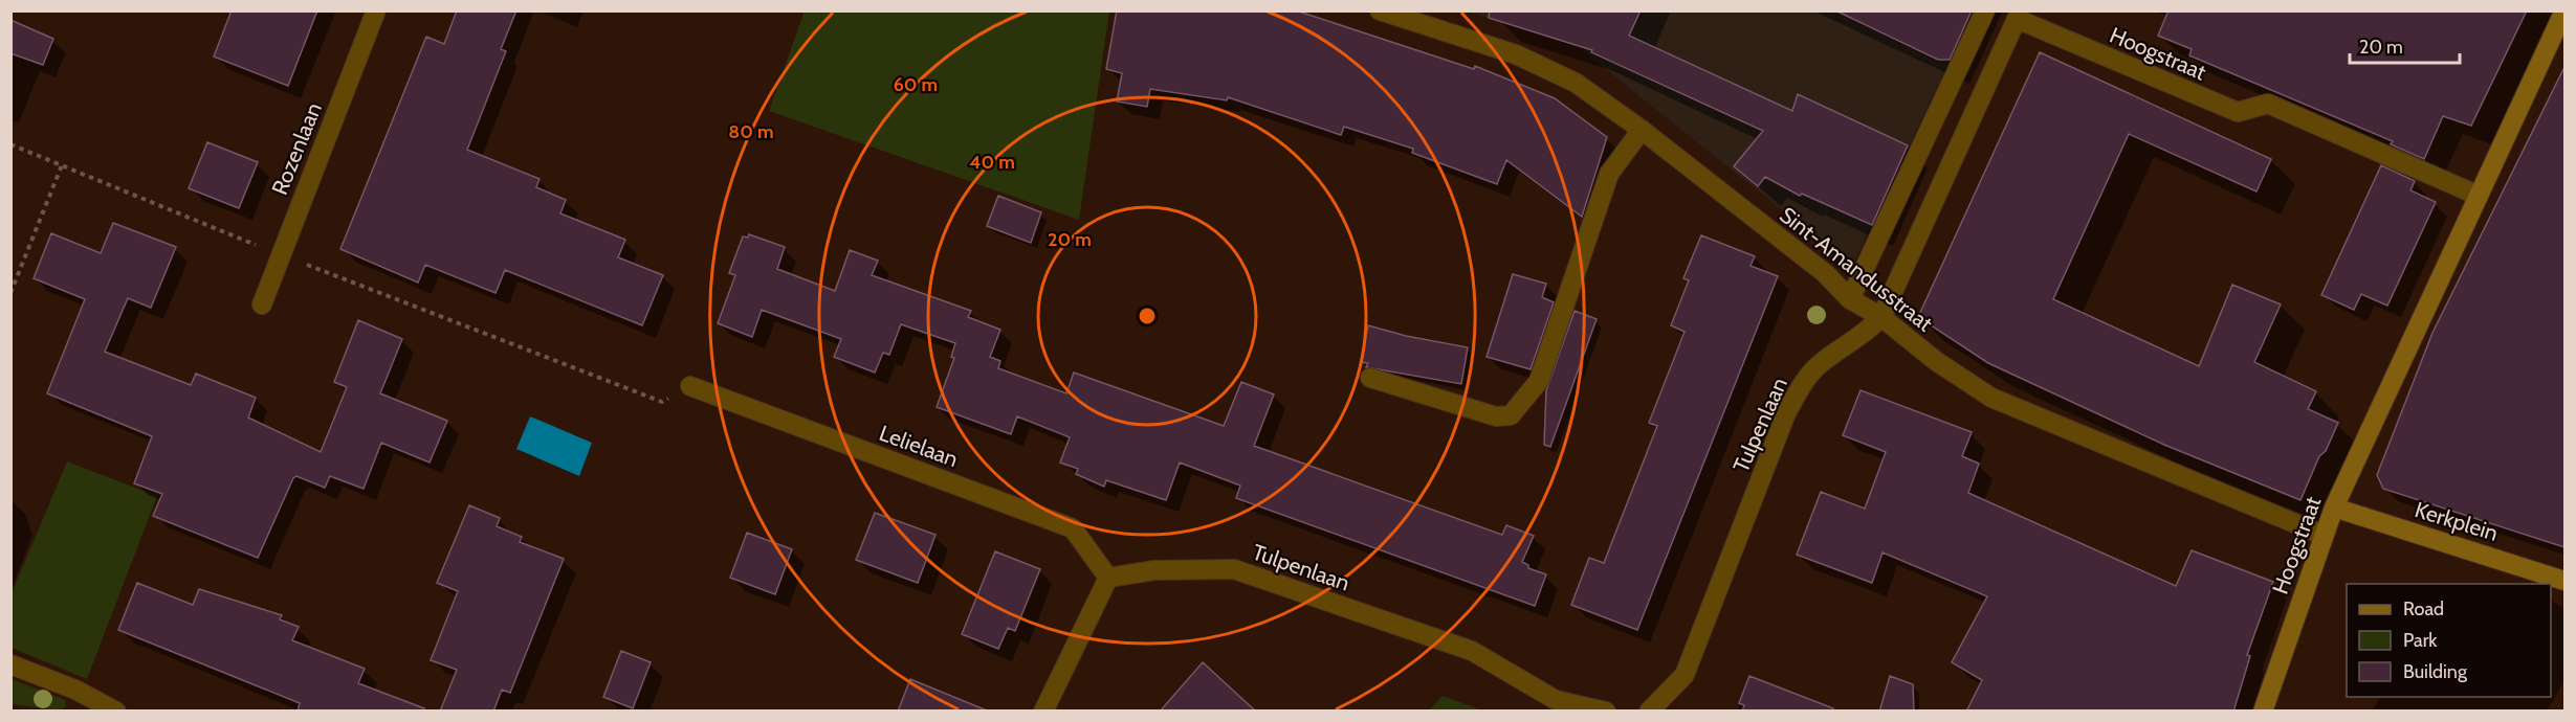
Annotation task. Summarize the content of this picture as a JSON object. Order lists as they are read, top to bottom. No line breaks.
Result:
{"streets":{"street":["Hoogstraat","Rozenlaan","Sint-Amandusstraat","Tulpenlaan","Lelielaan","Kerkplein"]},"crossings":[["Hoogstraat","Sint-Amandusstraat"],["Hoogstraat","Tulpenlaan"],["Hoogstraat","Kerkplein"],["Sint-Amandusstraat","Tulpenlaan"],["Tulpenlaan","Lelielaan"]],"legend":["Road","Park","Building"],"scale_bar":"20 m","rings":["60 m","80 m","40 m","20 m"]}
